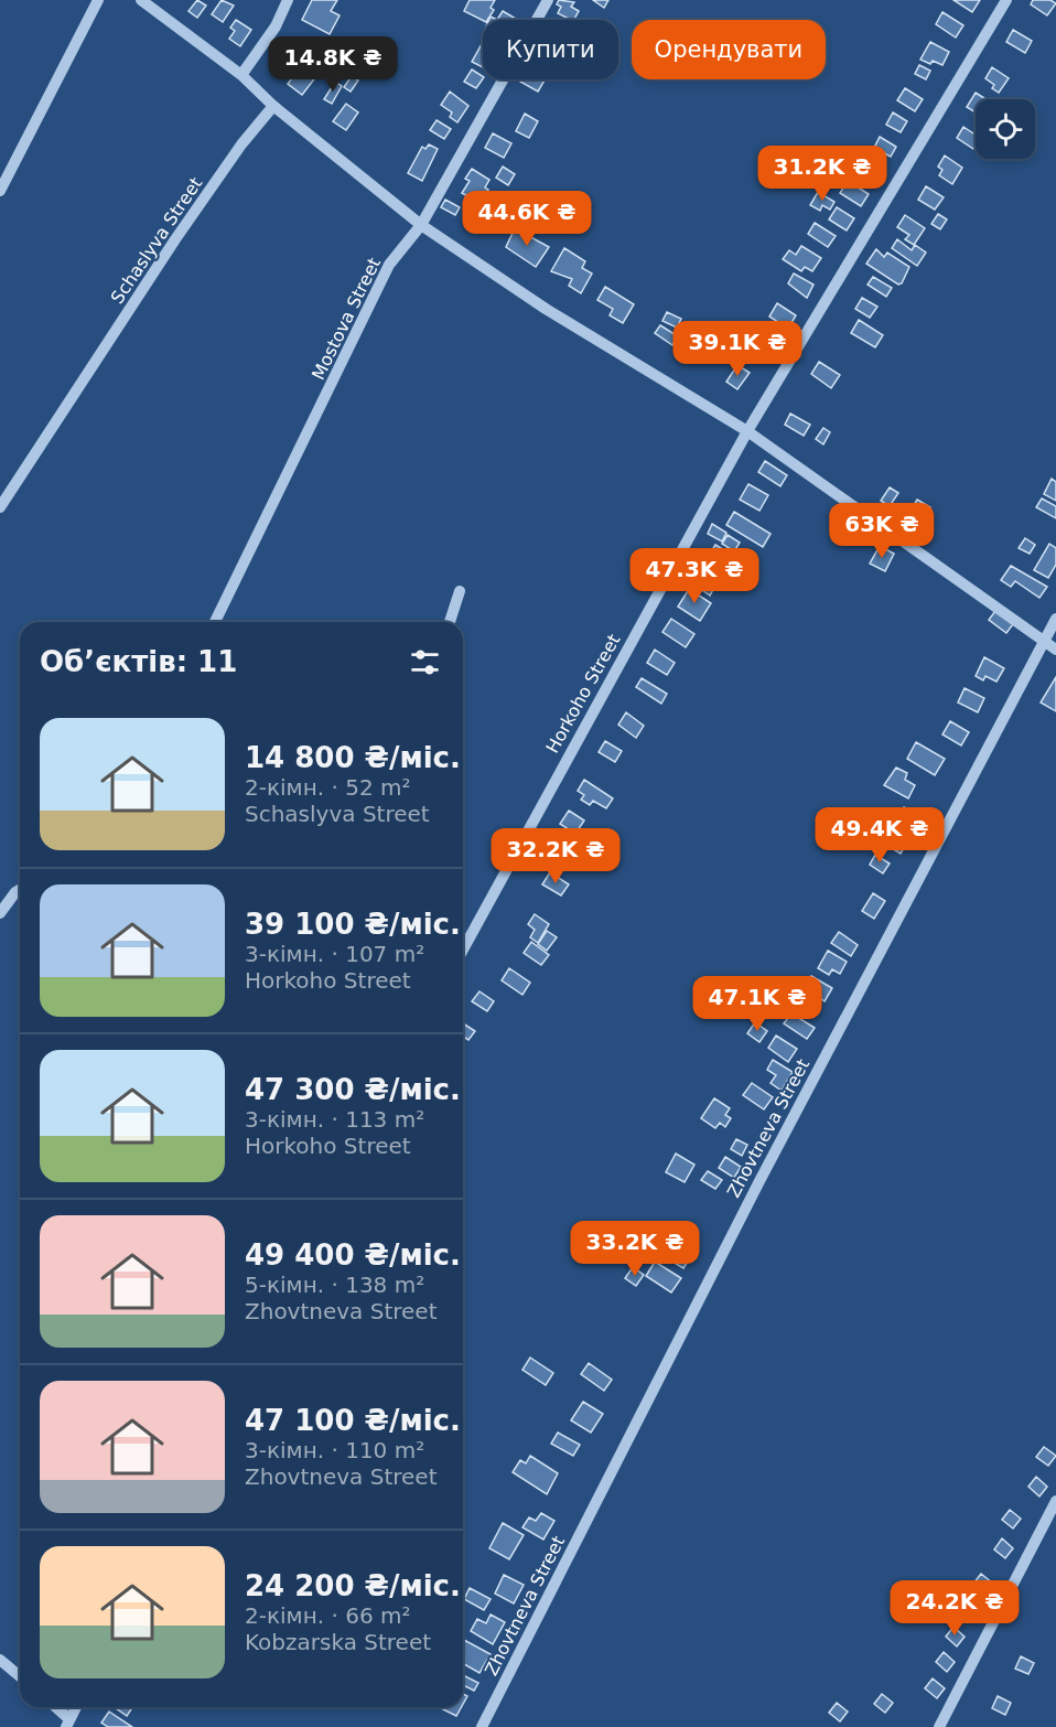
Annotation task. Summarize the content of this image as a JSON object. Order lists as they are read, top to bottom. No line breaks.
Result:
{"streets":{"street":["Schaslyva Street","Mostova Street","Horkoho Street","Zhovtneva Street"]},"page":{"chip":["Купити","Орендувати"],"price":["14.8K ₴","31.2K ₴","44.6K ₴","39.1K ₴","63K ₴","47.3K ₴","49.4K ₴","32.2K ₴","47.1K ₴","33.2K ₴","24.2K ₴"],"heading":"Об’єктів: 11","list":[{"name":"14 800 ₴/міс.","note":"2-кімн. · 52 m² · Schaslyva Street"},{"name":"39 100 ₴/міс.","note":"3-кімн. · 107 m² · Horkoho Street"},{"name":"47 300 ₴/міс.","note":"3-кімн. · 113 m² · Horkoho Street"},{"name":"49 400 ₴/міс.","note":"5-кімн. · 138 m² · Zhovtneva Street"},{"name":"47 100 ₴/міс.","note":"3-кімн. · 110 m² · Zhovtneva Street"},{"name":"24 200 ₴/міс.","note":"2-кімн. · 66 m² · Kobzarska Street"}]}}
